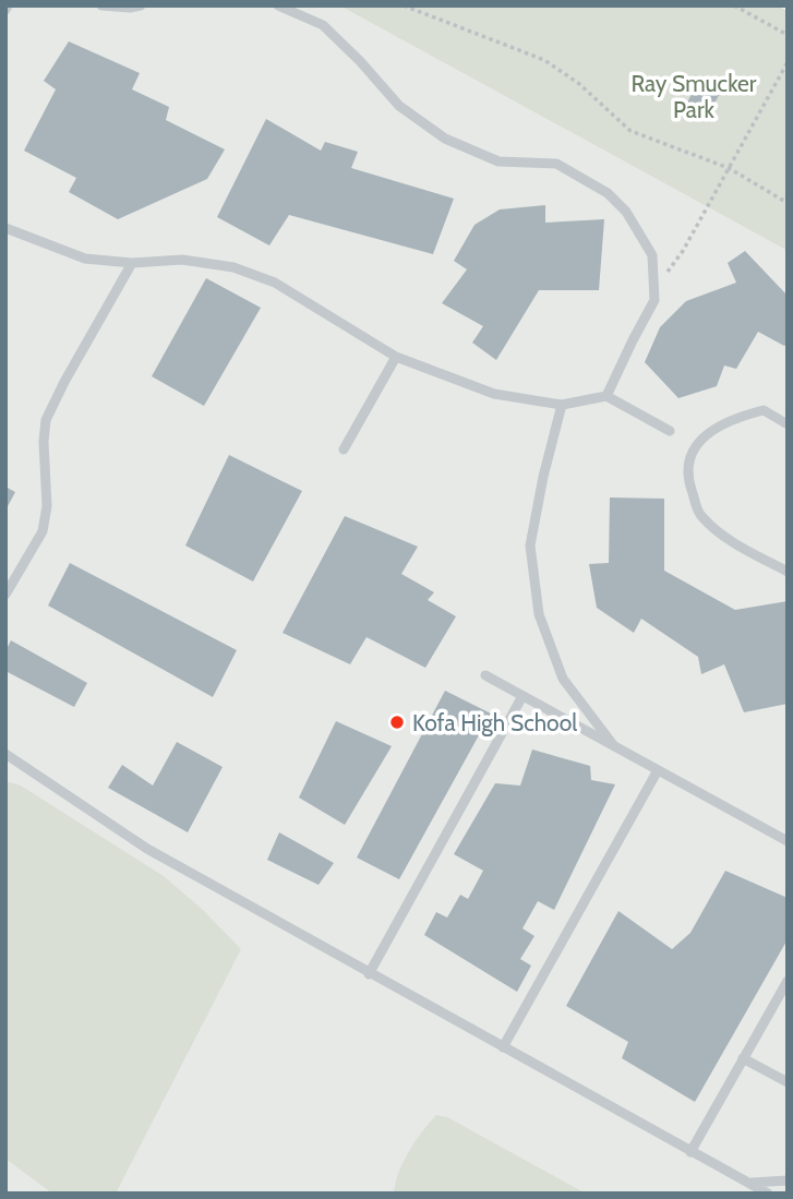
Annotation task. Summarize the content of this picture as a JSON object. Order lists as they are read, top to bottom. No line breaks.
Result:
{"parks":["Ray Smucker Park"],"places":["Kofa High School"]}
